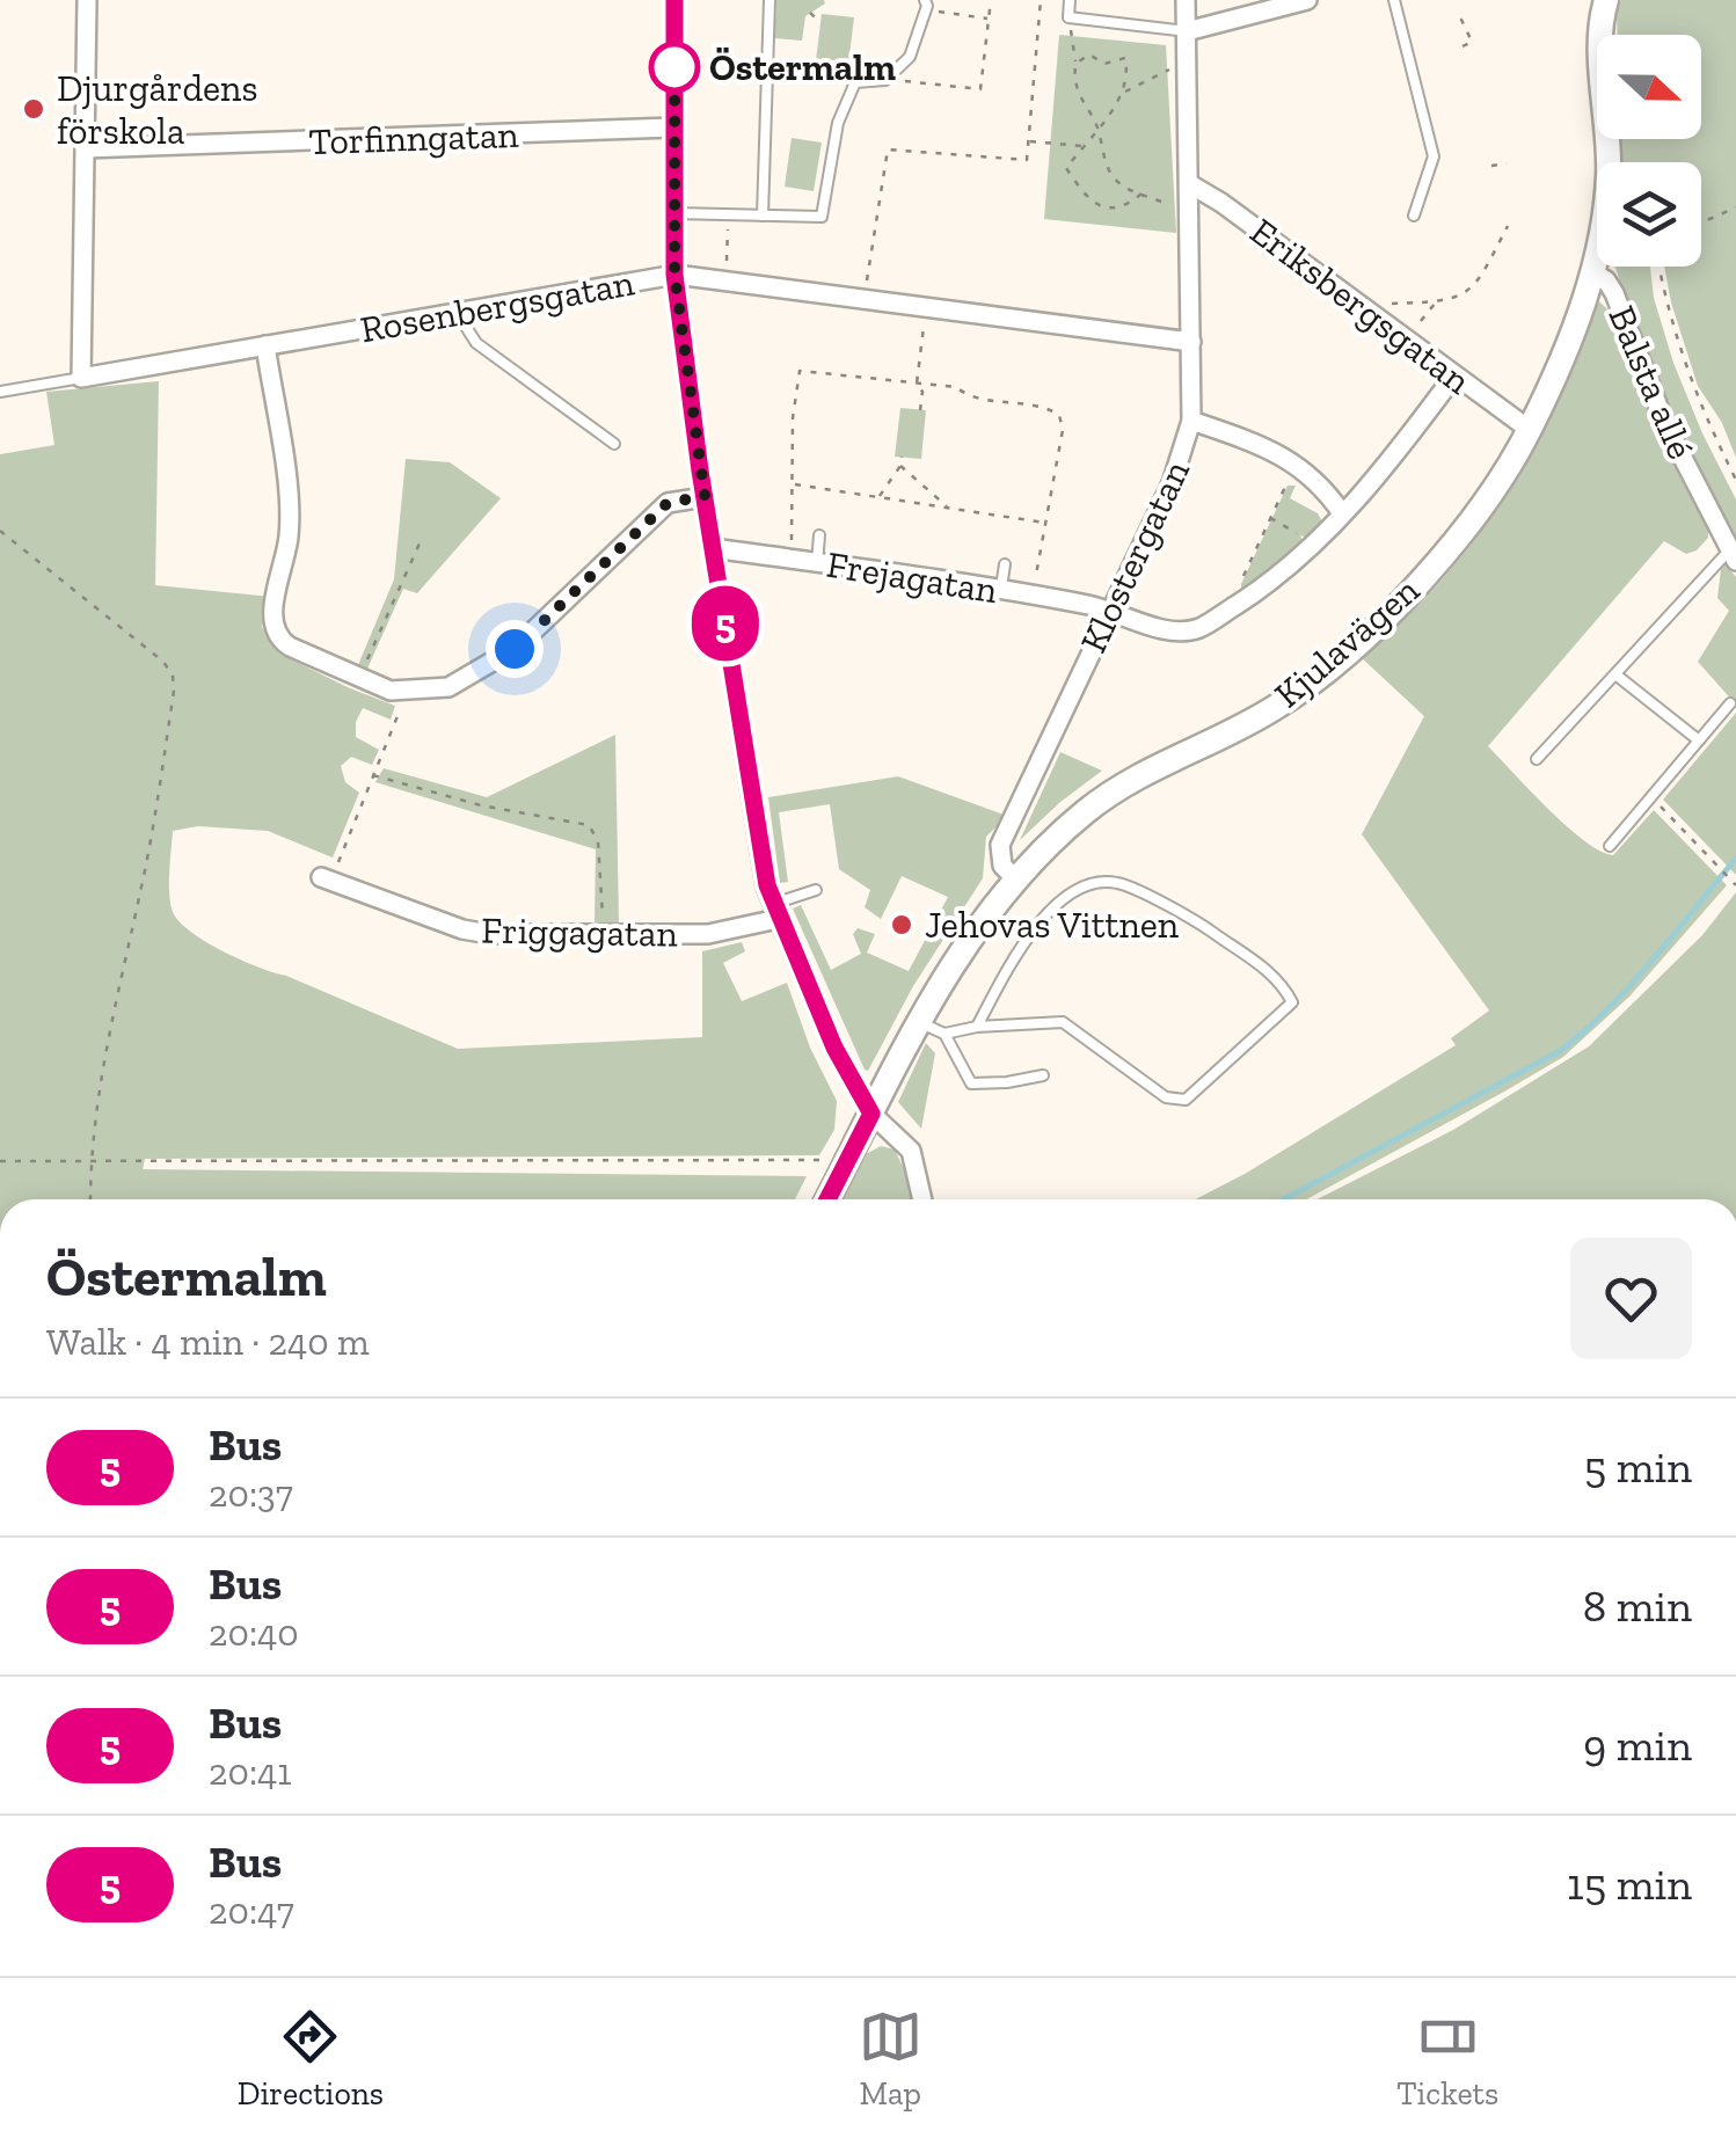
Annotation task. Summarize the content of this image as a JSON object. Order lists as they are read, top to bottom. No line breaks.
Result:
{"streets":{"street":["Torfinngatan","Rosenbergsgatan","Eriksbergsgatan","Balsta allé","Klostergatan","Frejagatan","Kjulavägen","Friggagatan"]},"crossings":[["Rosenbergsgatan","Klostergatan"],["Eriksbergsgatan","Klostergatan"],["Eriksbergsgatan","Frejagatan"],["Eriksbergsgatan","Kjulavägen"],["Balsta allé","Kjulavägen"],["Klostergatan","Frejagatan"],["Klostergatan","Kjulavägen"]],"places":["Östermalm","Djurgårdens förskola","Jehovas Vittnen"],"lines":["bus line 5"],"north":"right","page":{"on_map":"5","heading":["Östermalm","Walk · 4 min · 240 m"],"list":[{"mark":"5","name":"Bus","note":"20:37","value":"5 min"},{"mark":"5","name":"Bus","note":"20:40","value":"8 min"},{"mark":"5","name":"Bus","note":"20:41","value":"9 min"},{"mark":"5","name":"Bus","note":"20:47","value":"15 min"}],"tabs":["Directions","Map","Tickets"]}}
